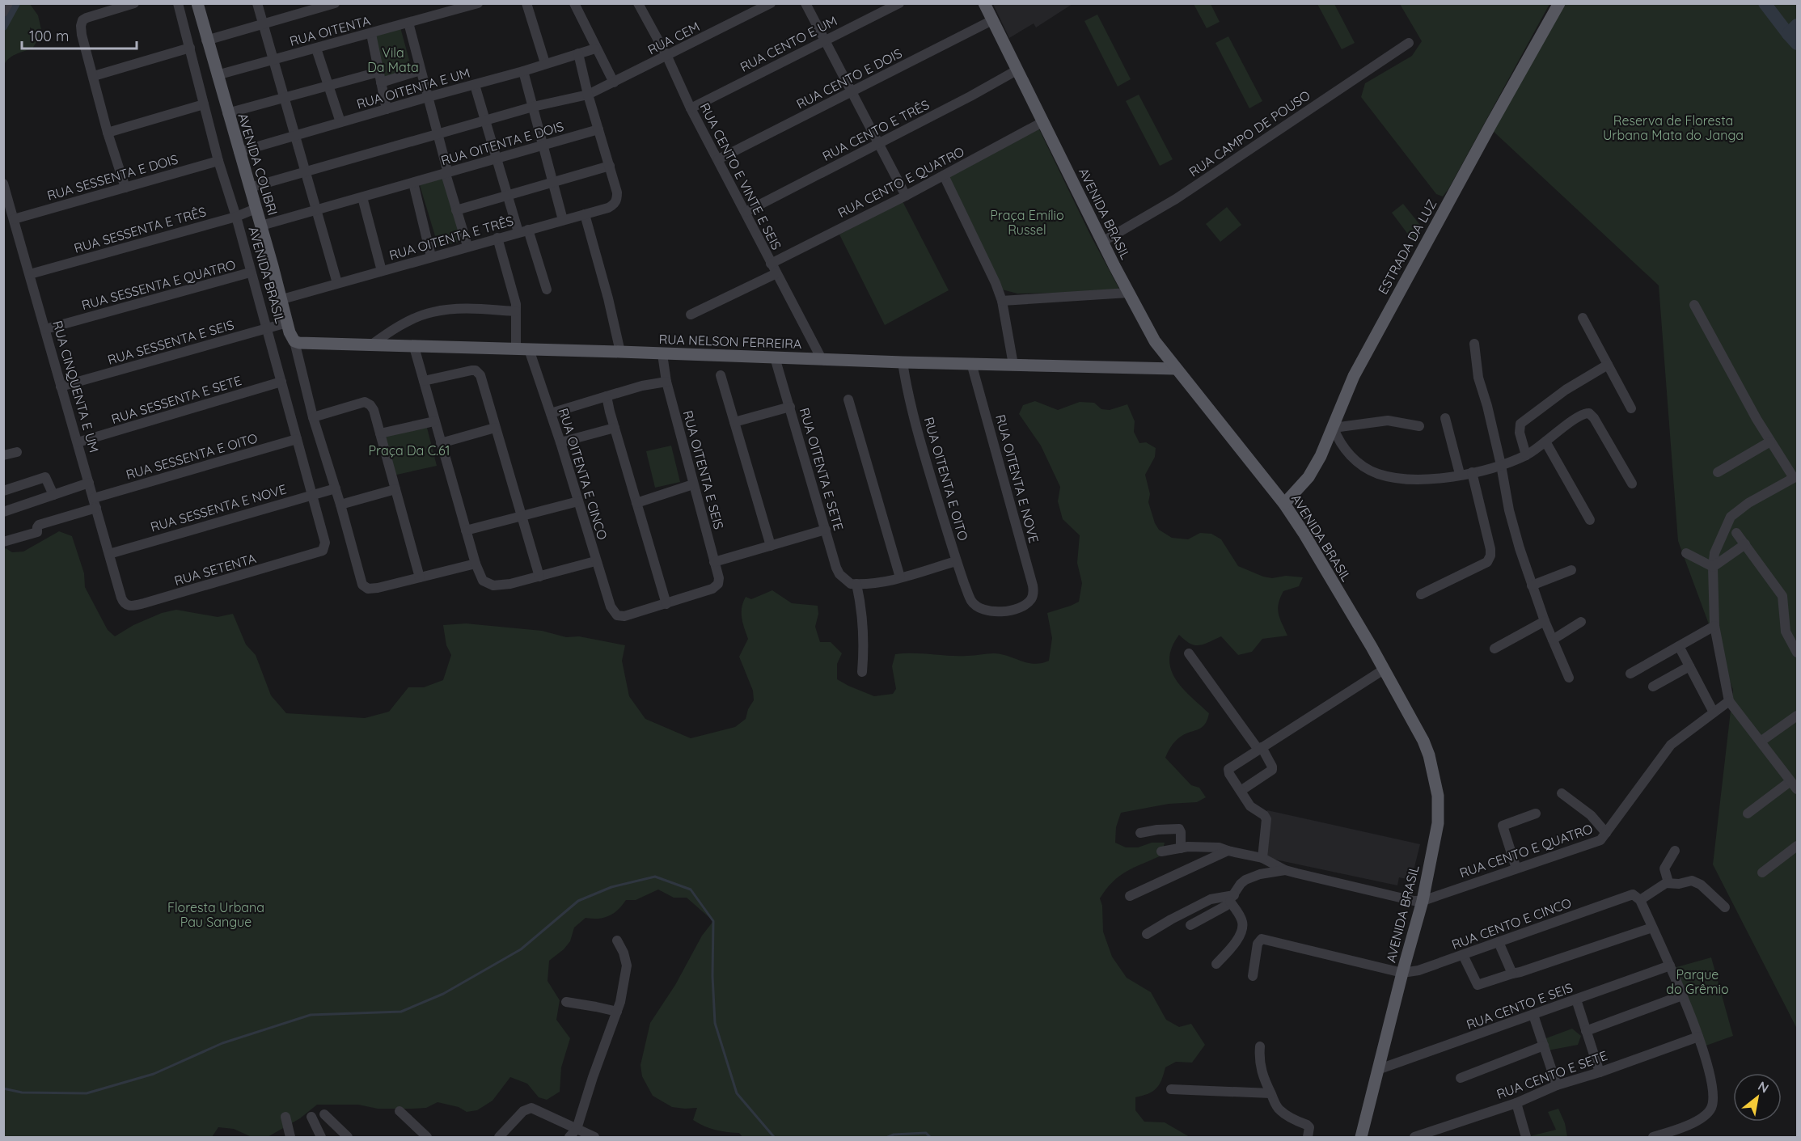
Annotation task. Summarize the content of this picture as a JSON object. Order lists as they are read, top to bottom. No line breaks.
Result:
{"streets":{"main road":["AVENIDA COLIBRI","AVENIDA BRASIL","ESTRADA DA LUZ","RUA NELSON FERREIRA"],"street":["RUA OITENTA","RUA CEM","RUA CENTO E UM","RUA CENTO E DOIS","RUA OITENTA E UM","RUA CENTO E TRÊS","RUA CAMPO DE POUSO","RUA OITENTA E DOIS","RUA CENTO E VINTE E SEIS","RUA SESSENTA E DOIS","RUA CENTO E QUATRO","RUA SESSENTA E TRÊS","RUA OITENTA E TRÊS","RUA SESSENTA E QUATRO","RUA SESSENTA E SEIS","RUA CINQUENTA E UM","RUA SESSENTA E SETE","RUA SESSENTA E OITO","RUA OITENTA E SETE","RUA OITENTA E SEIS","RUA OITENTA E CINCO","RUA OITENTA E OITO","RUA OITENTA E NOVE","RUA SESSENTA E NOVE","RUA SETENTA","RUA CENTO E CINCO","RUA CENTO E SEIS","RUA CENTO E SETE"]},"crossings":[["RUA OITENTA","AVENIDA COLIBRI"],["RUA CEM","AVENIDA COLIBRI"],["RUA CEM","RUA CENTO E VINTE E SEIS"],["RUA CENTO E UM","RUA CENTO E VINTE E SEIS"],["RUA CENTO E DOIS","RUA CENTO E VINTE E SEIS"],["RUA CENTO E DOIS","AVENIDA BRASIL"],["RUA OITENTA E UM","AVENIDA COLIBRI"],["RUA CENTO E TRÊS","RUA CENTO E VINTE E SEIS"],["RUA CENTO E TRÊS","AVENIDA BRASIL"],["RUA CAMPO DE POUSO","AVENIDA BRASIL"],["RUA OITENTA E DOIS","AVENIDA COLIBRI"],["AVENIDA COLIBRI","RUA SESSENTA E TRÊS"],["AVENIDA COLIBRI","RUA OITENTA E TRÊS"],["AVENIDA COLIBRI","RUA NELSON FERREIRA"],["AVENIDA COLIBRI","RUA SESSENTA E SEIS"],["AVENIDA COLIBRI","RUA SESSENTA E NOVE"],["RUA CENTO E VINTE E SEIS","RUA CENTO E QUATRO"],["RUA CENTO E VINTE E SEIS","RUA NELSON FERREIRA"],["RUA SESSENTA E DOIS","AVENIDA BRASIL"],["RUA SESSENTA E DOIS","RUA CINQUENTA E UM"],["RUA CENTO E QUATRO","AVENIDA BRASIL"],["AVENIDA BRASIL","RUA SESSENTA E TRÊS"],["AVENIDA BRASIL","ESTRADA DA LUZ"],["AVENIDA BRASIL","RUA SESSENTA E QUATRO"],["AVENIDA BRASIL","RUA NELSON FERREIRA"],["AVENIDA BRASIL","RUA SESSENTA E SEIS"],["AVENIDA BRASIL","RUA SESSENTA E SETE"],["AVENIDA BRASIL","RUA SESSENTA E OITO"],["AVENIDA BRASIL","RUA SESSENTA E NOVE"],["AVENIDA BRASIL","RUA SETENTA"],["AVENIDA BRASIL","RUA CENTO E CINCO"],["AVENIDA BRASIL","RUA CENTO E SEIS"],["RUA SESSENTA E TRÊS","RUA CINQUENTA E UM"],["RUA SESSENTA E QUATRO","RUA CINQUENTA E UM"],["RUA NELSON FERREIRA","RUA SESSENTA E SEIS"],["RUA NELSON FERREIRA","RUA OITENTA E SETE"],["RUA NELSON FERREIRA","RUA OITENTA E SEIS"],["RUA NELSON FERREIRA","RUA OITENTA E CINCO"],["RUA NELSON FERREIRA","RUA OITENTA E OITO"],["RUA NELSON FERREIRA","RUA OITENTA E NOVE"],["RUA SESSENTA E SEIS","RUA CINQUENTA E UM"],["RUA CINQUENTA E UM","RUA SESSENTA E SETE"],["RUA CINQUENTA E UM","RUA SESSENTA E OITO"],["RUA CINQUENTA E UM","RUA SESSENTA E NOVE"],["RUA CINQUENTA E UM","RUA SETENTA"],["RUA OITENTA E SEIS","RUA OITENTA E CINCO"],["RUA OITENTA E OITO","RUA OITENTA E NOVE"]],"parks":["Vila Da Mata","Reserva de Floresta Urbana Mata do Janga","Praça Emílio Russel","Praça Da C.61","Floresta Urbana Pau Sangue","Parque do Grêmio"],"scale_bar":"100 m","north":"top right"}
